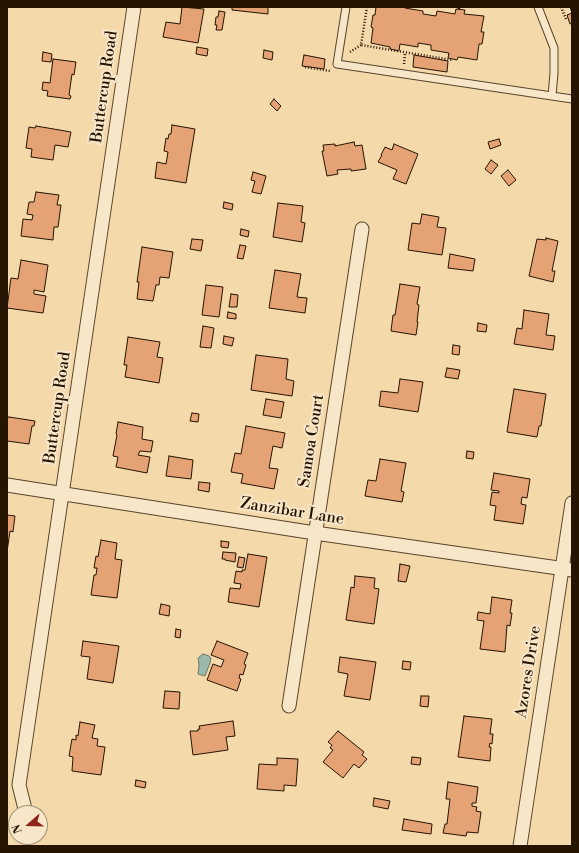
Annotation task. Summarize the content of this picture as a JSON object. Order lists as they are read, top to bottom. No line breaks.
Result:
{"streets":{"street":["Buttercup Road","Samoa Court","Zanzibar Lane","Azores Drive"]},"crossings":[["Buttercup Road","Zanzibar Lane"],["Samoa Court","Zanzibar Lane"],["Zanzibar Lane","Azores Drive"]],"north":"left"}
